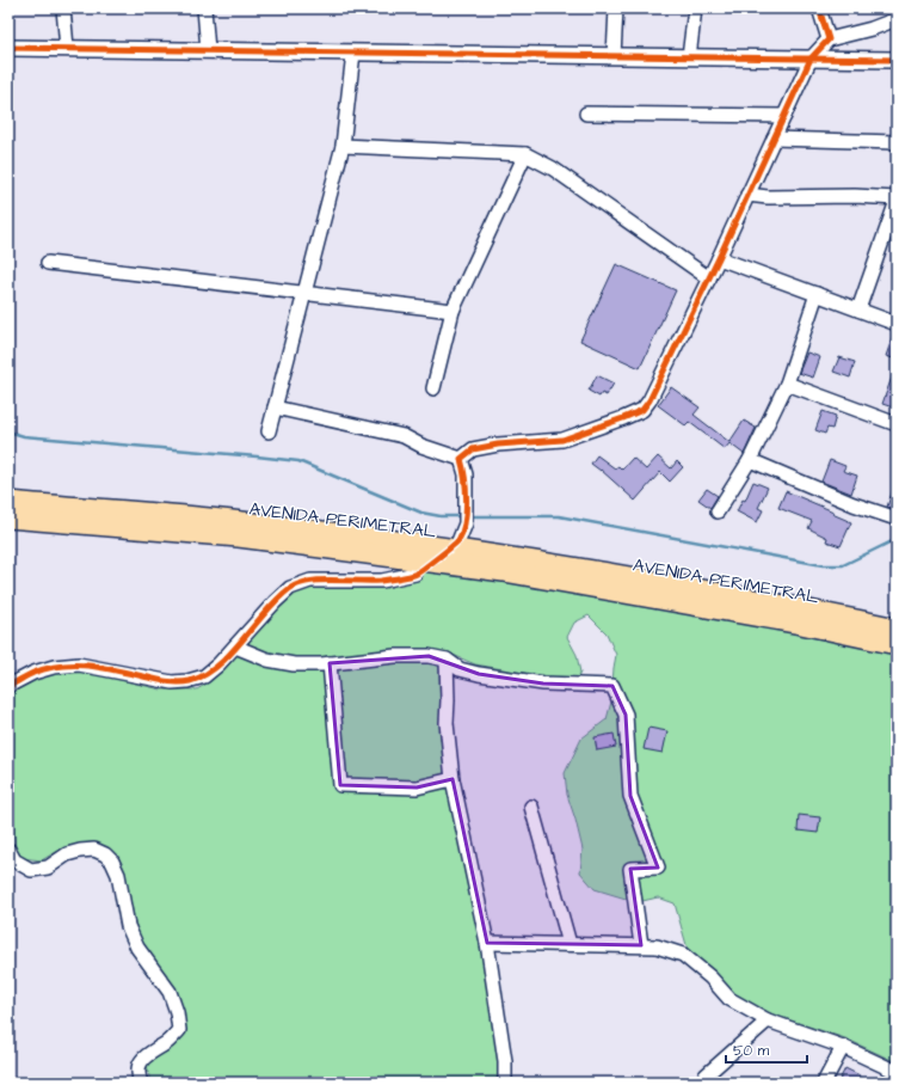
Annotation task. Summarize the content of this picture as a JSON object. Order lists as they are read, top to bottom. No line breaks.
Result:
{"streets":{"main road":["AVENIDA PERIMETRAL"]},"scale_bar":"50 m"}
